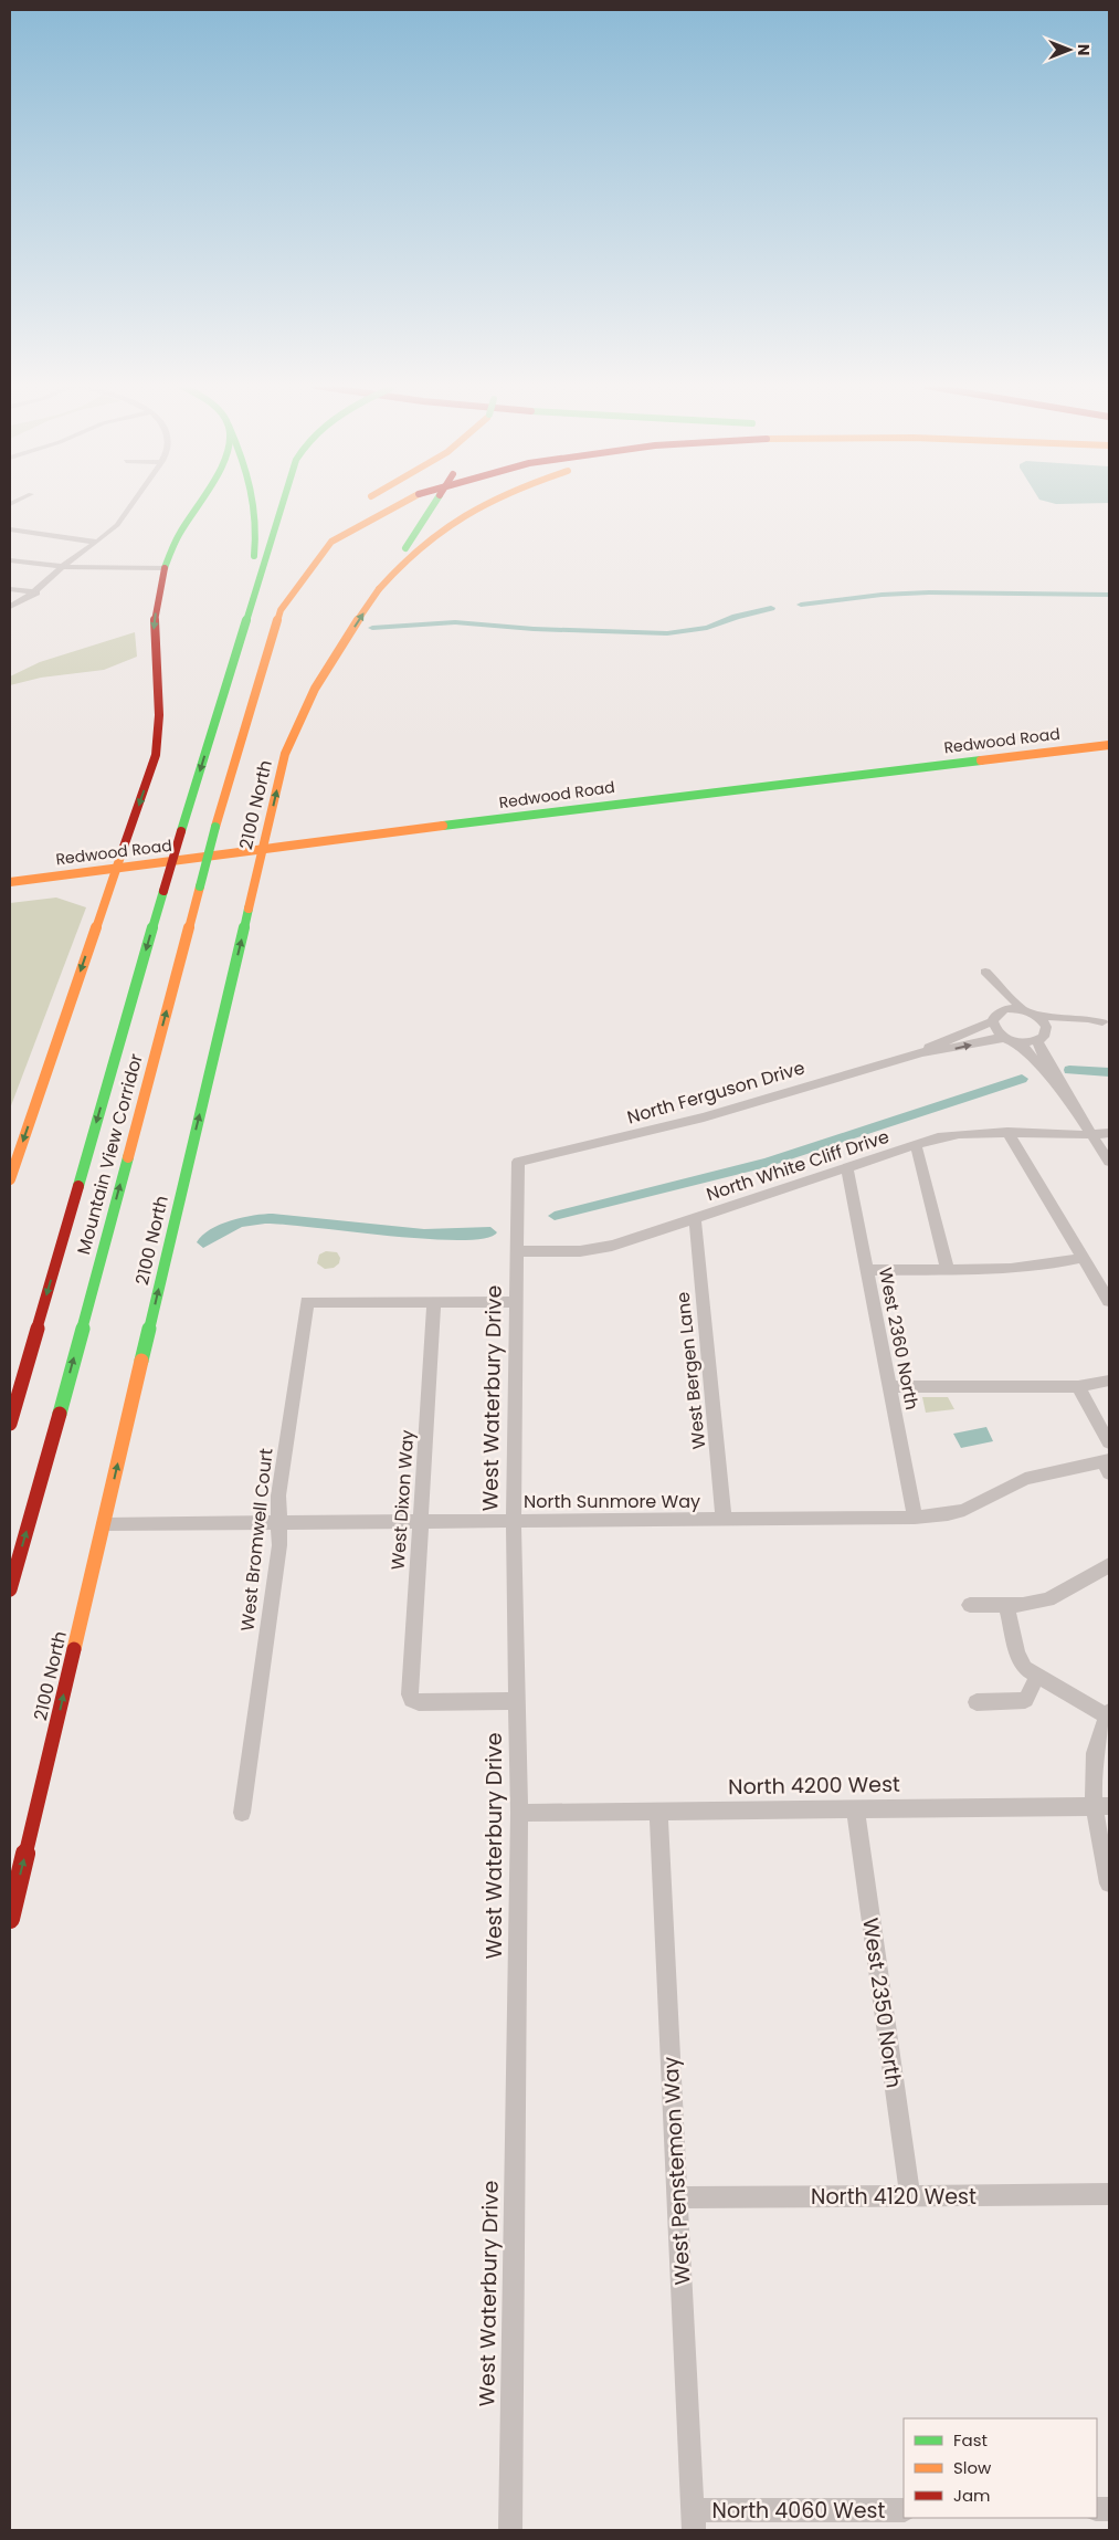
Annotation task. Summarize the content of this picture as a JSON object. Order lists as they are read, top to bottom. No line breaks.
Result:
{"streets":{"main road":["Redwood Road","2100 North","Mountain View Corridor"],"street":["North Ferguson Drive","North White Cliff Drive","West 2360 North","West Bergen Lane","West Waterbury Drive","West Dixon Way","North Sunmore Way","West Bromwell Court","North 4200 West","West 2350 North","West Penstemon Way","North 4120 West","North 4060 West"]},"crossings":[["Redwood Road","2100 North"],["2100 North","North Sunmore Way"],["North Ferguson Drive","West Waterbury Drive"],["North White Cliff Drive","West 2360 North"],["North White Cliff Drive","West Bergen Lane"],["North White Cliff Drive","West Waterbury Drive"],["West 2360 North","North Sunmore Way"],["West Bergen Lane","North Sunmore Way"],["West Waterbury Drive","West Dixon Way"],["West Waterbury Drive","North Sunmore Way"],["West Waterbury Drive","North 4200 West"],["West Dixon Way","North Sunmore Way"],["West Dixon Way","West Bromwell Court"],["North Sunmore Way","West Bromwell Court"],["North 4200 West","West 2350 North"],["North 4200 West","West Penstemon Way"],["West 2350 North","North 4120 West"],["West Penstemon Way","North 4120 West"],["West Penstemon Way","North 4060 West"]],"legend":["Fast","Slow","Jam"],"north":"right"}
